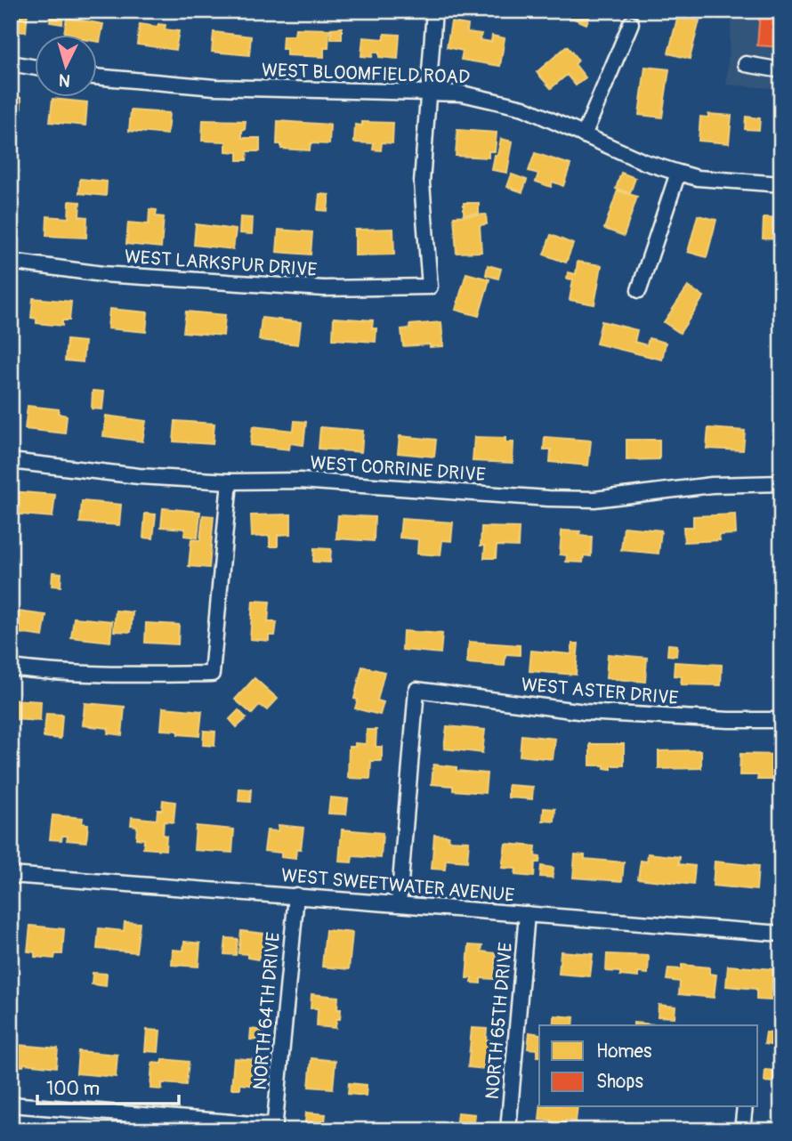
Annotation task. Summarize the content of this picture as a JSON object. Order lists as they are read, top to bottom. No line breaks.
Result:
{"streets":{"street":["WEST BLOOMFIELD ROAD","WEST LARKSPUR DRIVE","WEST CORRINE DRIVE","WEST ASTER DRIVE","WEST SWEETWATER AVENUE","NORTH 64TH DRIVE","NORTH 65TH DRIVE"]},"crossings":[["WEST BLOOMFIELD ROAD","WEST LARKSPUR DRIVE"],["WEST ASTER DRIVE","WEST SWEETWATER AVENUE"],["WEST SWEETWATER AVENUE","NORTH 64TH DRIVE"],["WEST SWEETWATER AVENUE","NORTH 65TH DRIVE"]],"legend":["Homes","Shops"],"scale_bar":"100 m","north":"bottom"}
